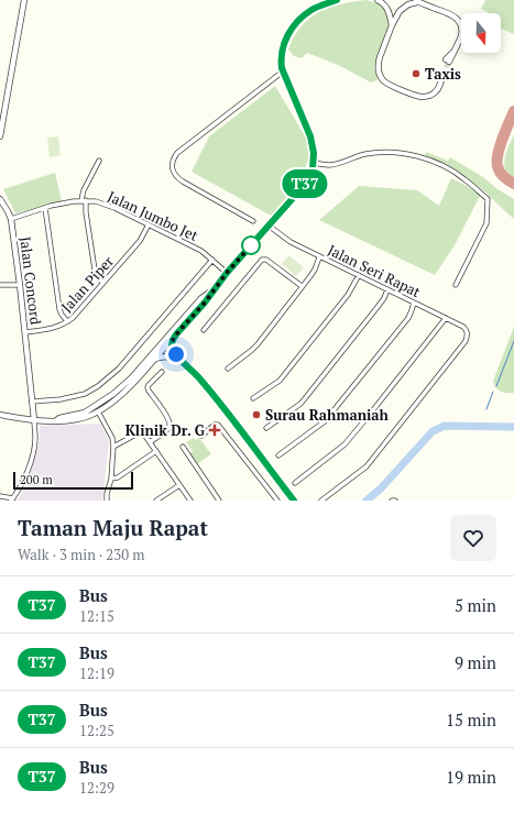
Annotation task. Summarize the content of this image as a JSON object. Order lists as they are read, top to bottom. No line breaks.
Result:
{"streets":{"street":["Jalan Jumbo Jet","Jalan Seri Rapat","Jalan Concord","Jalan Piper"]},"crossings":[["Jalan Jumbo Jet","Jalan Concord"],["Jalan Jumbo Jet","Jalan Piper"],["Jalan Concord","Jalan Piper"]],"places":{"other":["Taxis","Surau Rahmaniah"],"health":["Klinik Dr. G"]},"lines":["bus line T37"],"scale_bar":"200 m","north":"bottom","page":{"on_map":"T37","scale":"200 m","heading":["Taman Maju Rapat","Walk · 3 min · 230 m"],"list":[{"mark":"T37","name":"Bus","note":"12:15","value":"5 min"},{"mark":"T37","name":"Bus","note":"12:19","value":"9 min"},{"mark":"T37","name":"Bus","note":"12:25","value":"15 min"},{"mark":"T37","name":"Bus","note":"12:29","value":"19 min"}]}}
